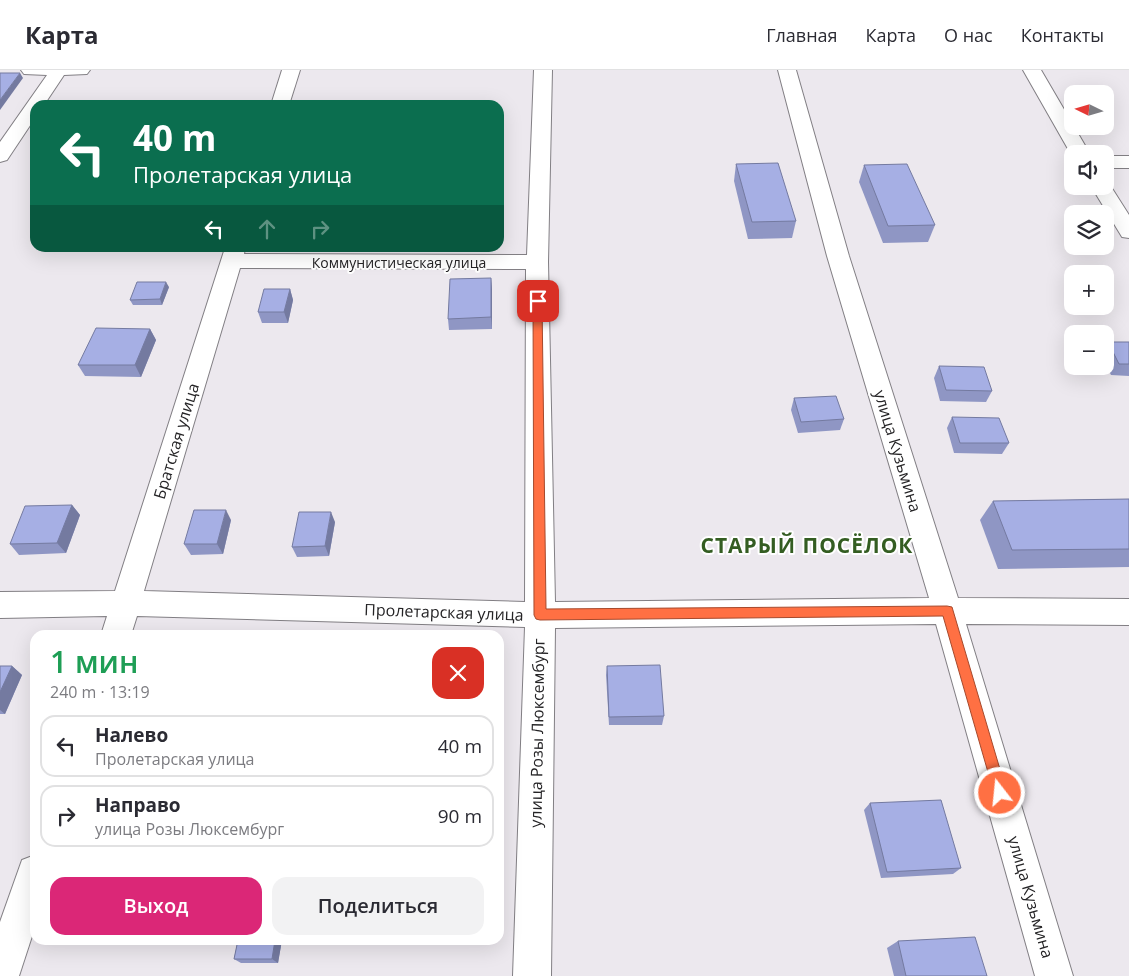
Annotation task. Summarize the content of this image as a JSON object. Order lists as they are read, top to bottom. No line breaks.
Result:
{"streets":{"street":["Коммунистическая улица","Братская улица","улица Кузьмина","Пролетарская улица","улица Розы Люксембург"]},"crossings":[["Коммунистическая улица","Братская улица"],["Коммунистическая улица","улица Розы Люксембург"],["Братская улица","Пролетарская улица"],["улица Кузьмина","Пролетарская улица"],["Пролетарская улица","улица Розы Люксембург"]],"districts":["СТАРЫЙ ПОСЁЛОК"],"north":"left","page":{"header":"Карта","nav":["Главная","Карта","О нас","Контакты"],"map_buttons":["+","−"],"turn":["40 m","Пролетарская улица"],"heading":["1 мин","240 m · 13:19"],"list":[{"name":"Налево","note":"Пролетарская улица","value":"40 m"},{"name":"Направо","note":"улица Розы Люксембург","value":"90 m"}],"buttons":["Выход","Поделиться"]}}
